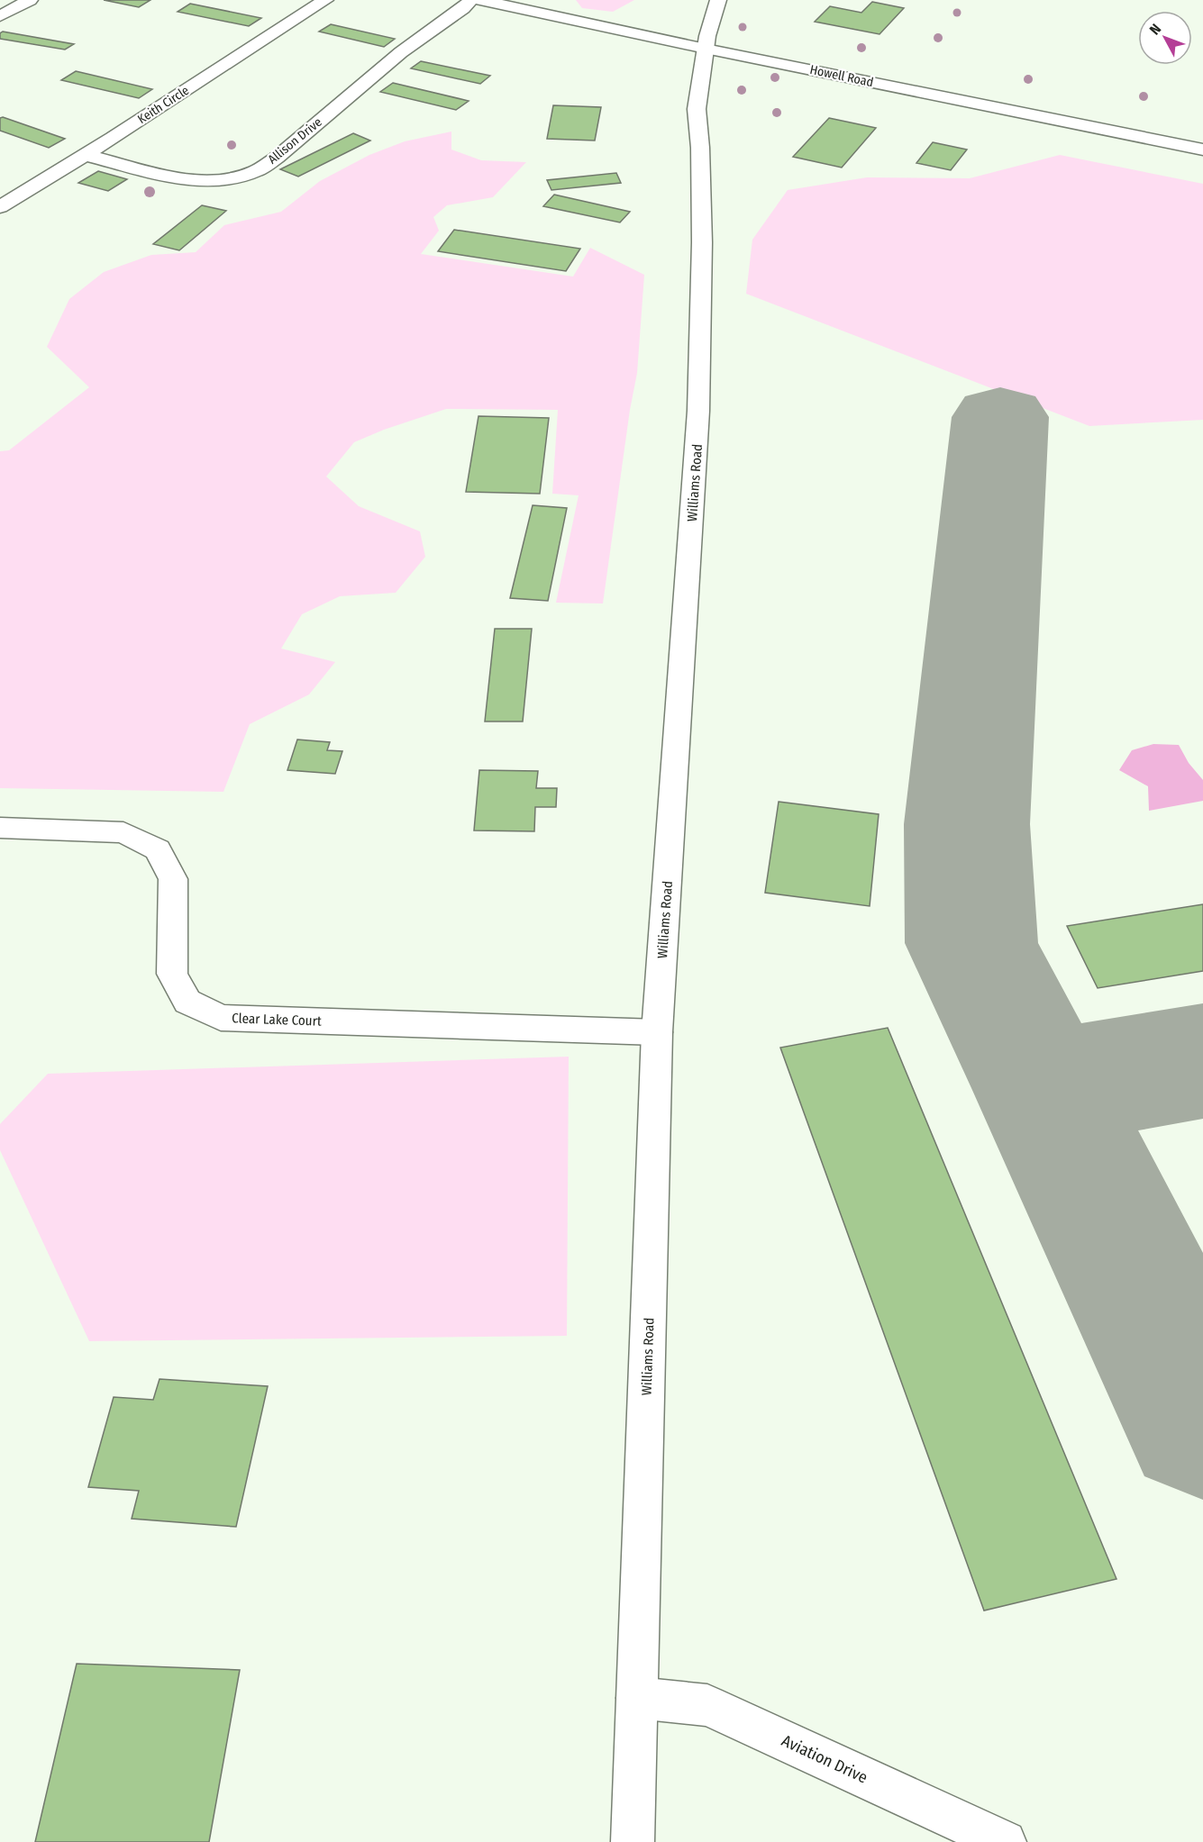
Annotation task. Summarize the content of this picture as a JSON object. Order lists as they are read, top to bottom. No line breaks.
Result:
{"streets":{"street":["Howell Road","Keith Circle","Allison Drive","Williams Road","Clear Lake Court","Aviation Drive"]},"crossings":[["Howell Road","Williams Road"],["Keith Circle","Allison Drive"],["Williams Road","Clear Lake Court"],["Williams Road","Aviation Drive"]],"north":"top left"}
